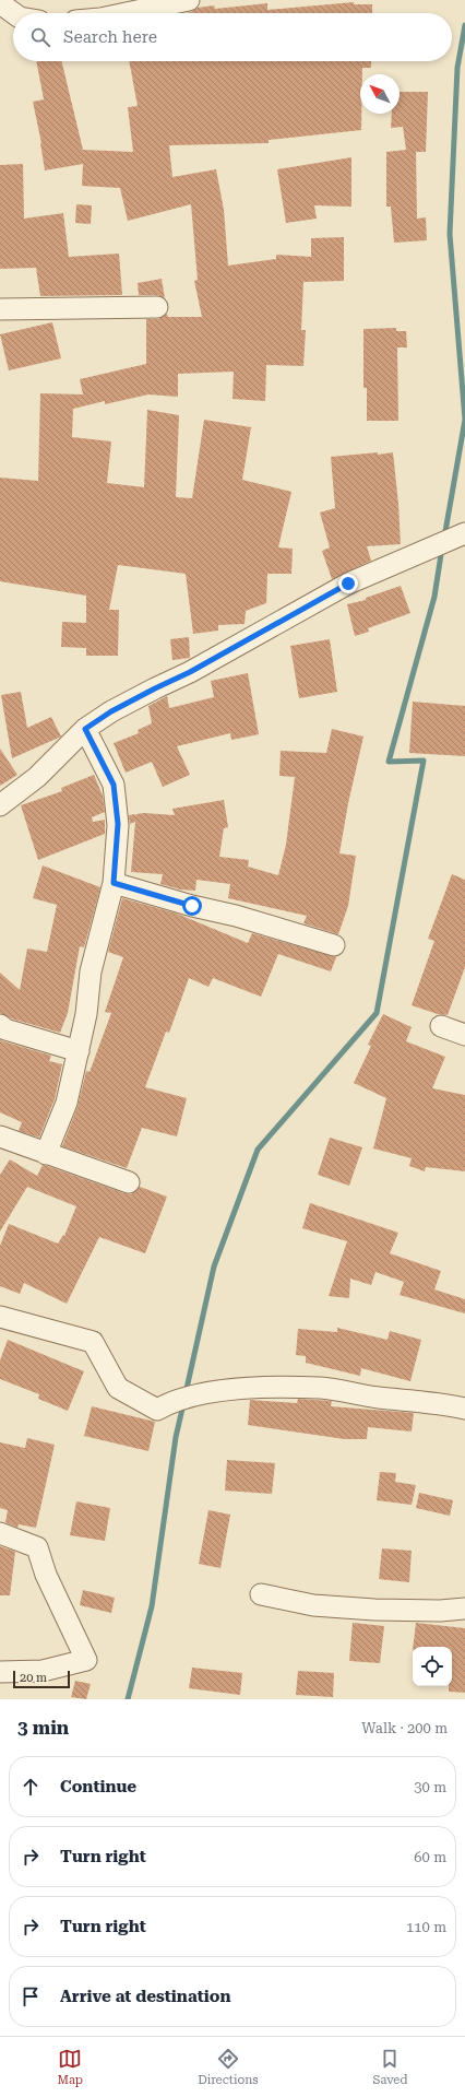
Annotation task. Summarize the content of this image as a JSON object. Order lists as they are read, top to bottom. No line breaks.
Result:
{"scale_bar":"20 m","north":"top left","page":{"search":"Search here","scale":"20 m","heading":["3 min","Walk · 200 m"],"list":[["Continue","30 m"],["Turn right","60 m"],["Turn right","110 m"],"Arrive at destination"],"nav":["Map","Directions","Saved"]}}
